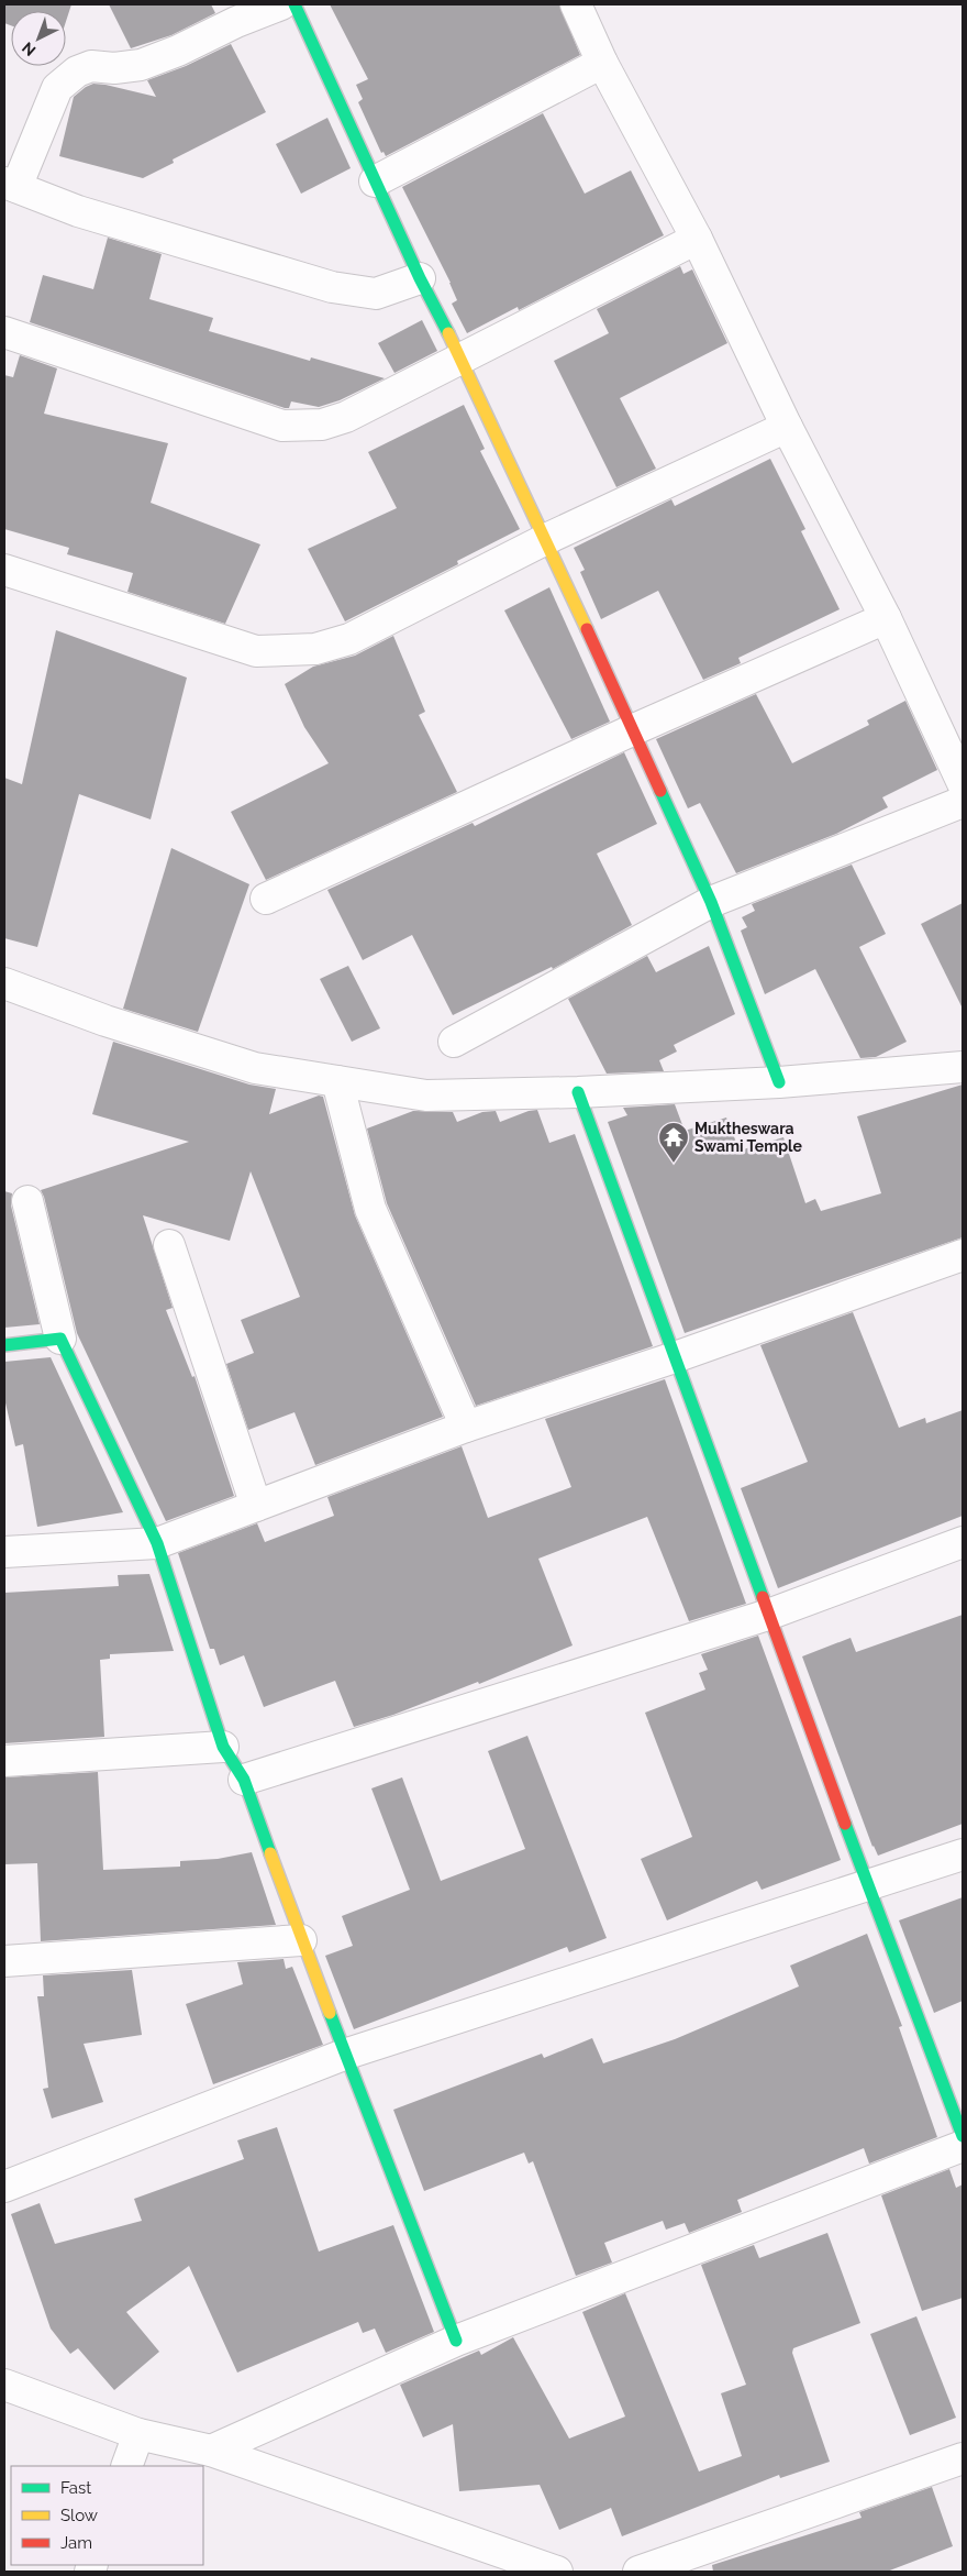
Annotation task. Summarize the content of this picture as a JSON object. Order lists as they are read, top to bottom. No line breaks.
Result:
{"places":{"temple":["Muktheswara Swami Temple"]},"legend":["Fast","Slow","Jam"],"north":"bottom left"}
